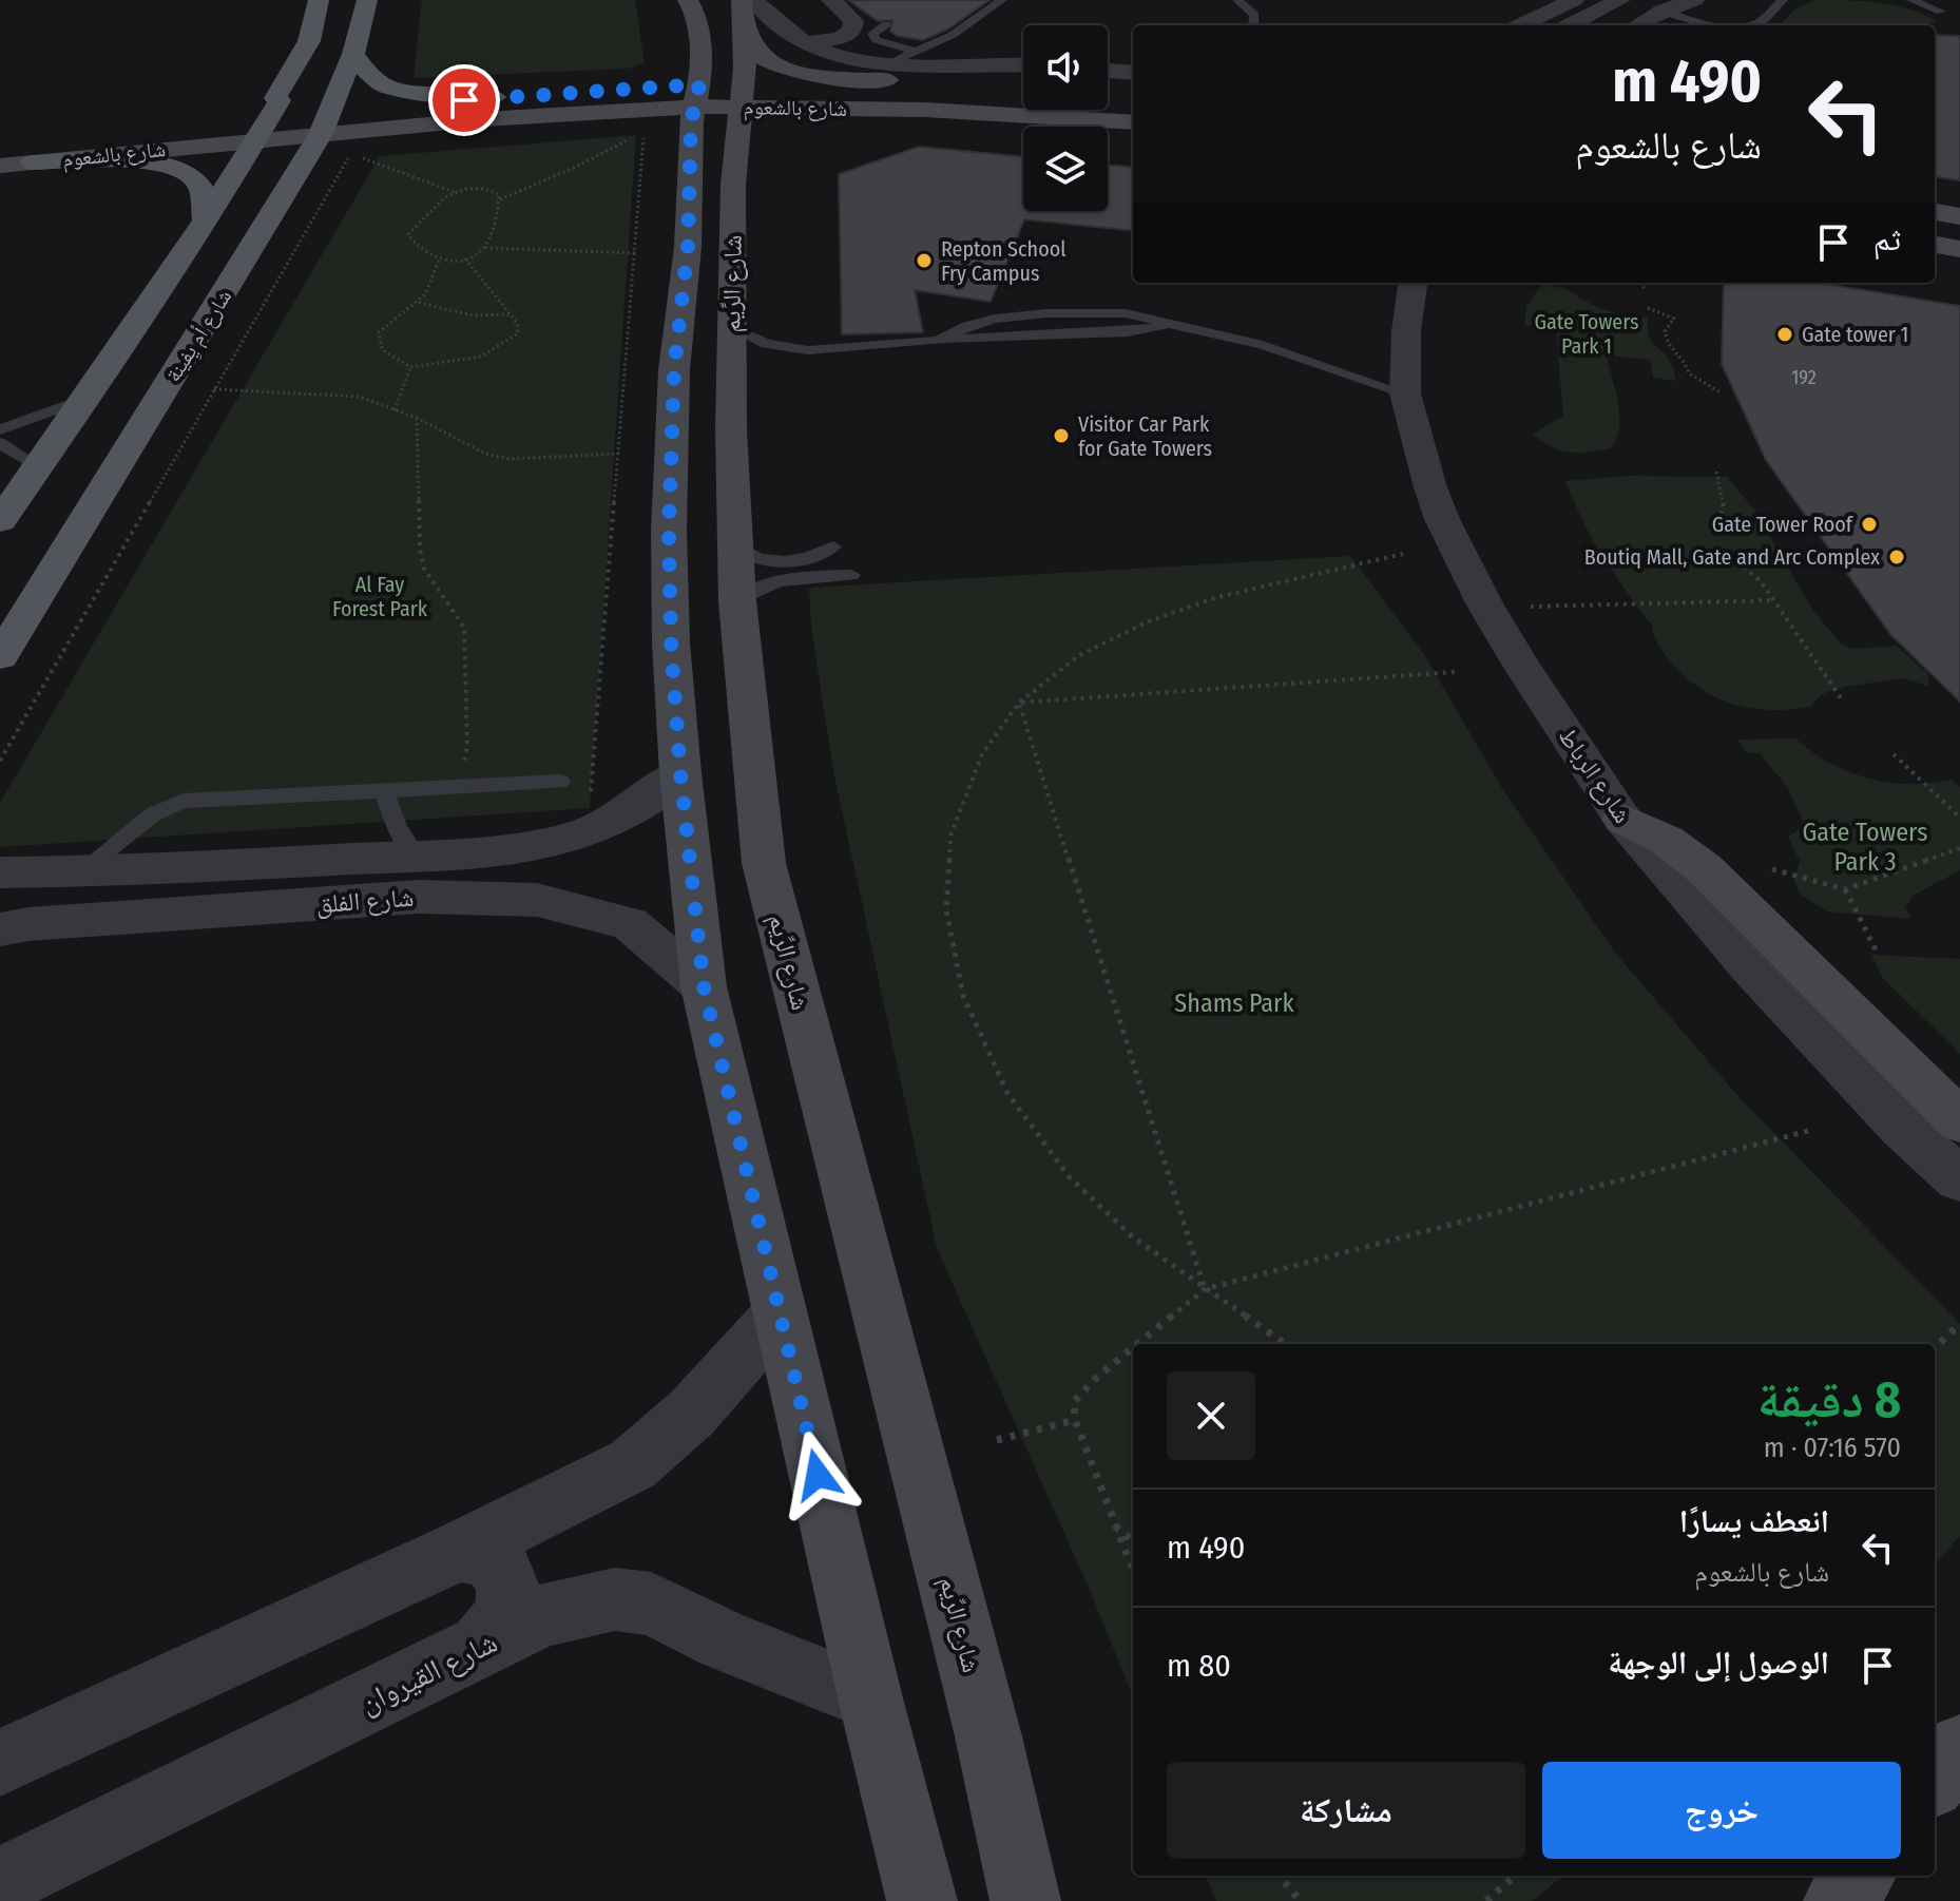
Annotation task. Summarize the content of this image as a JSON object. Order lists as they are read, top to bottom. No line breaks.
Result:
{"streets":{"main road":["شارع بالشعوم","شارع الرِّيم","شارع أم يِفينة"],"street":["شارع الرباط","شارع الفلق","شارع القيروان"]},"crossings":[["شارع بالشعوم","شارع الرِّيم"],["شارع بالشعوم","شارع أم يِفينة"],["شارع الرِّيم","شارع الفلق"],["شارع الرِّيم","شارع القيروان"]],"parks":["Gate Towers Park 1","Al Fay Forest Park","Gate Towers Park 3","Shams Park"],"places":["Repton School Fry Campus","Gate tower 1","Visitor Car Park for Gate Towers","Gate Tower Roof","Boutiq Mall, Gate and Arc Complex"],"house_numbers":["192"],"page":{"turn":["490 m","شارع بالشعوم"],"then":"ثم","heading":["8 دقيقة","570 m · 07:16"],"list":[{"name":"انعطف يسارًا","note":"شارع بالشعوم","value":"490 m"},{"name":"الوصول إلى الوجهة","value":"80 m"}],"buttons":["خروج","مشاركة"]}}
